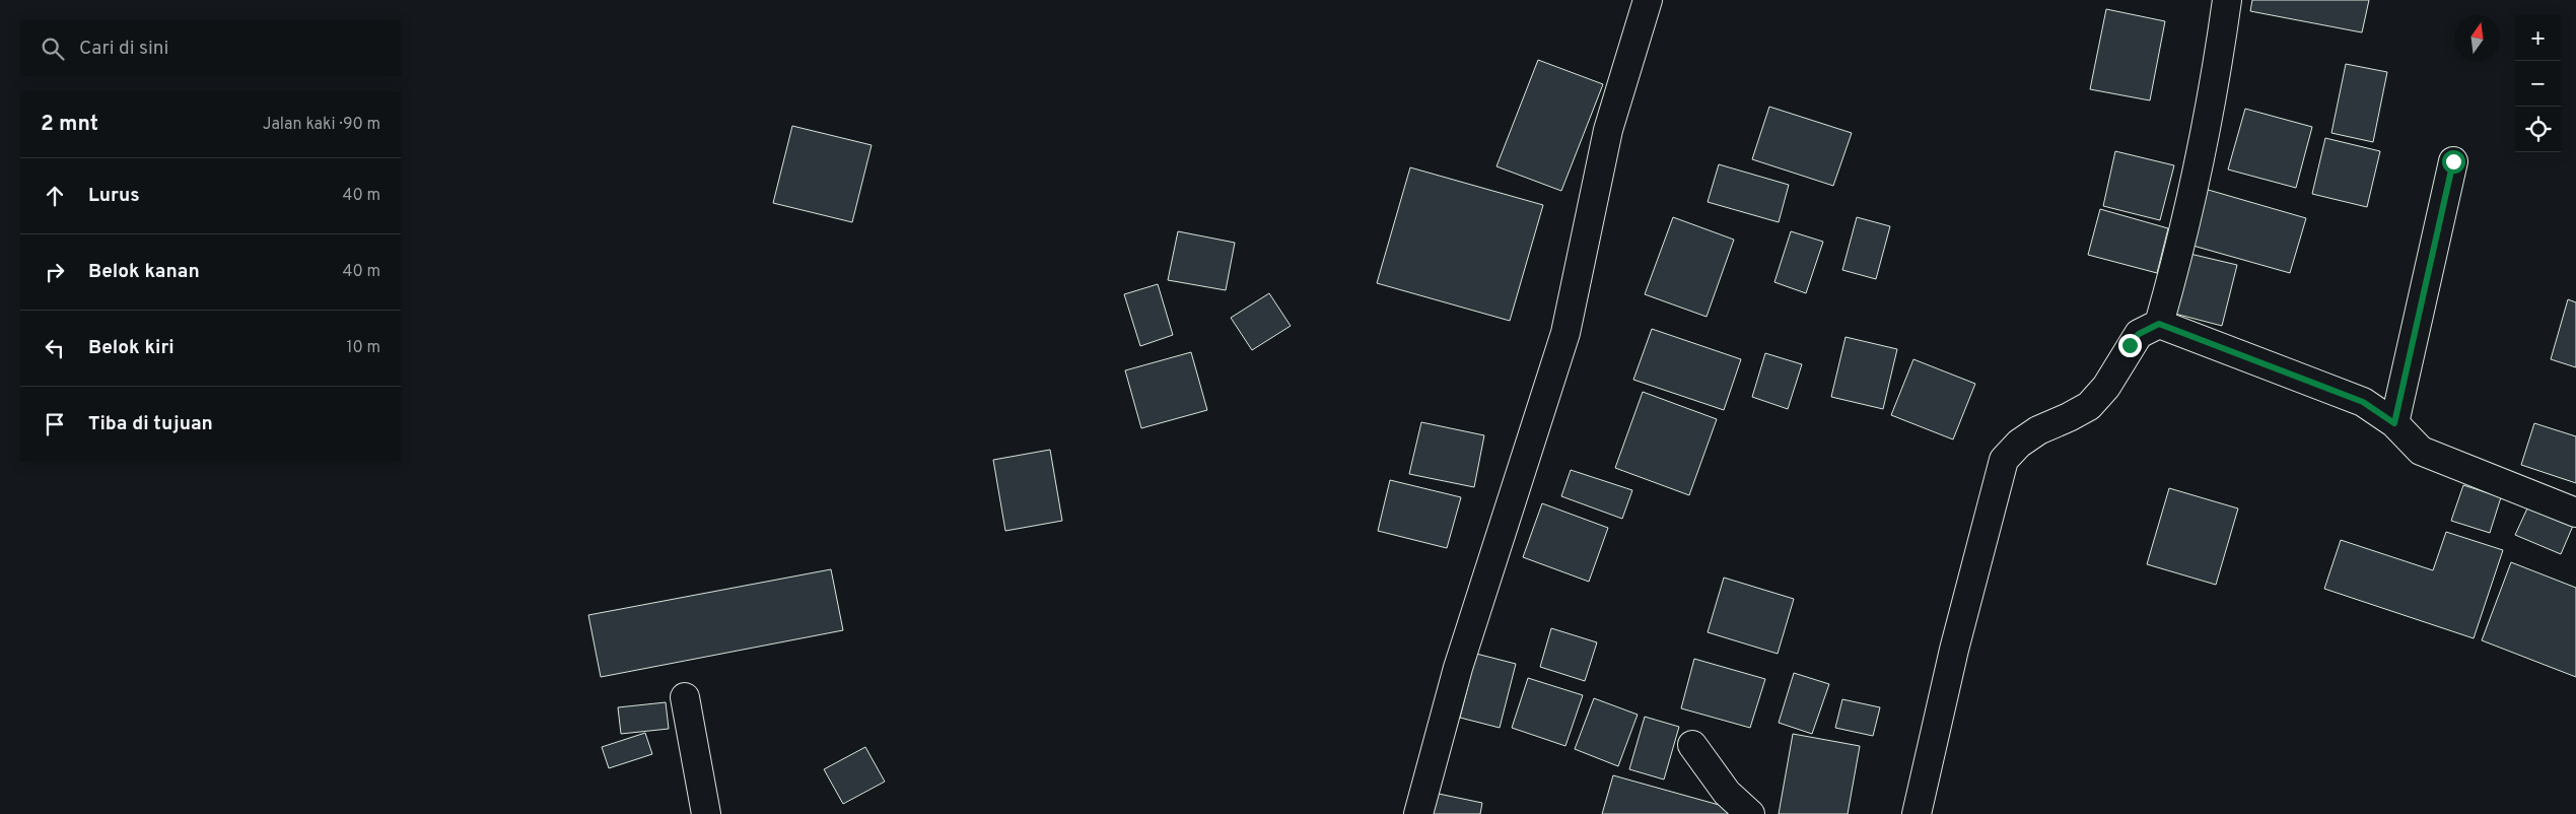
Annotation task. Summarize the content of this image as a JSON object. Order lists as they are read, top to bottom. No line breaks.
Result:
{"north":"top","page":{"map_buttons":["+","−"],"search":"Cari di sini","heading":["2 mnt","Jalan kaki · 90 m"],"list":[["Lurus","40 m"],["Belok kanan","40 m"],["Belok kiri","10 m"],"Tiba di tujuan"]}}
